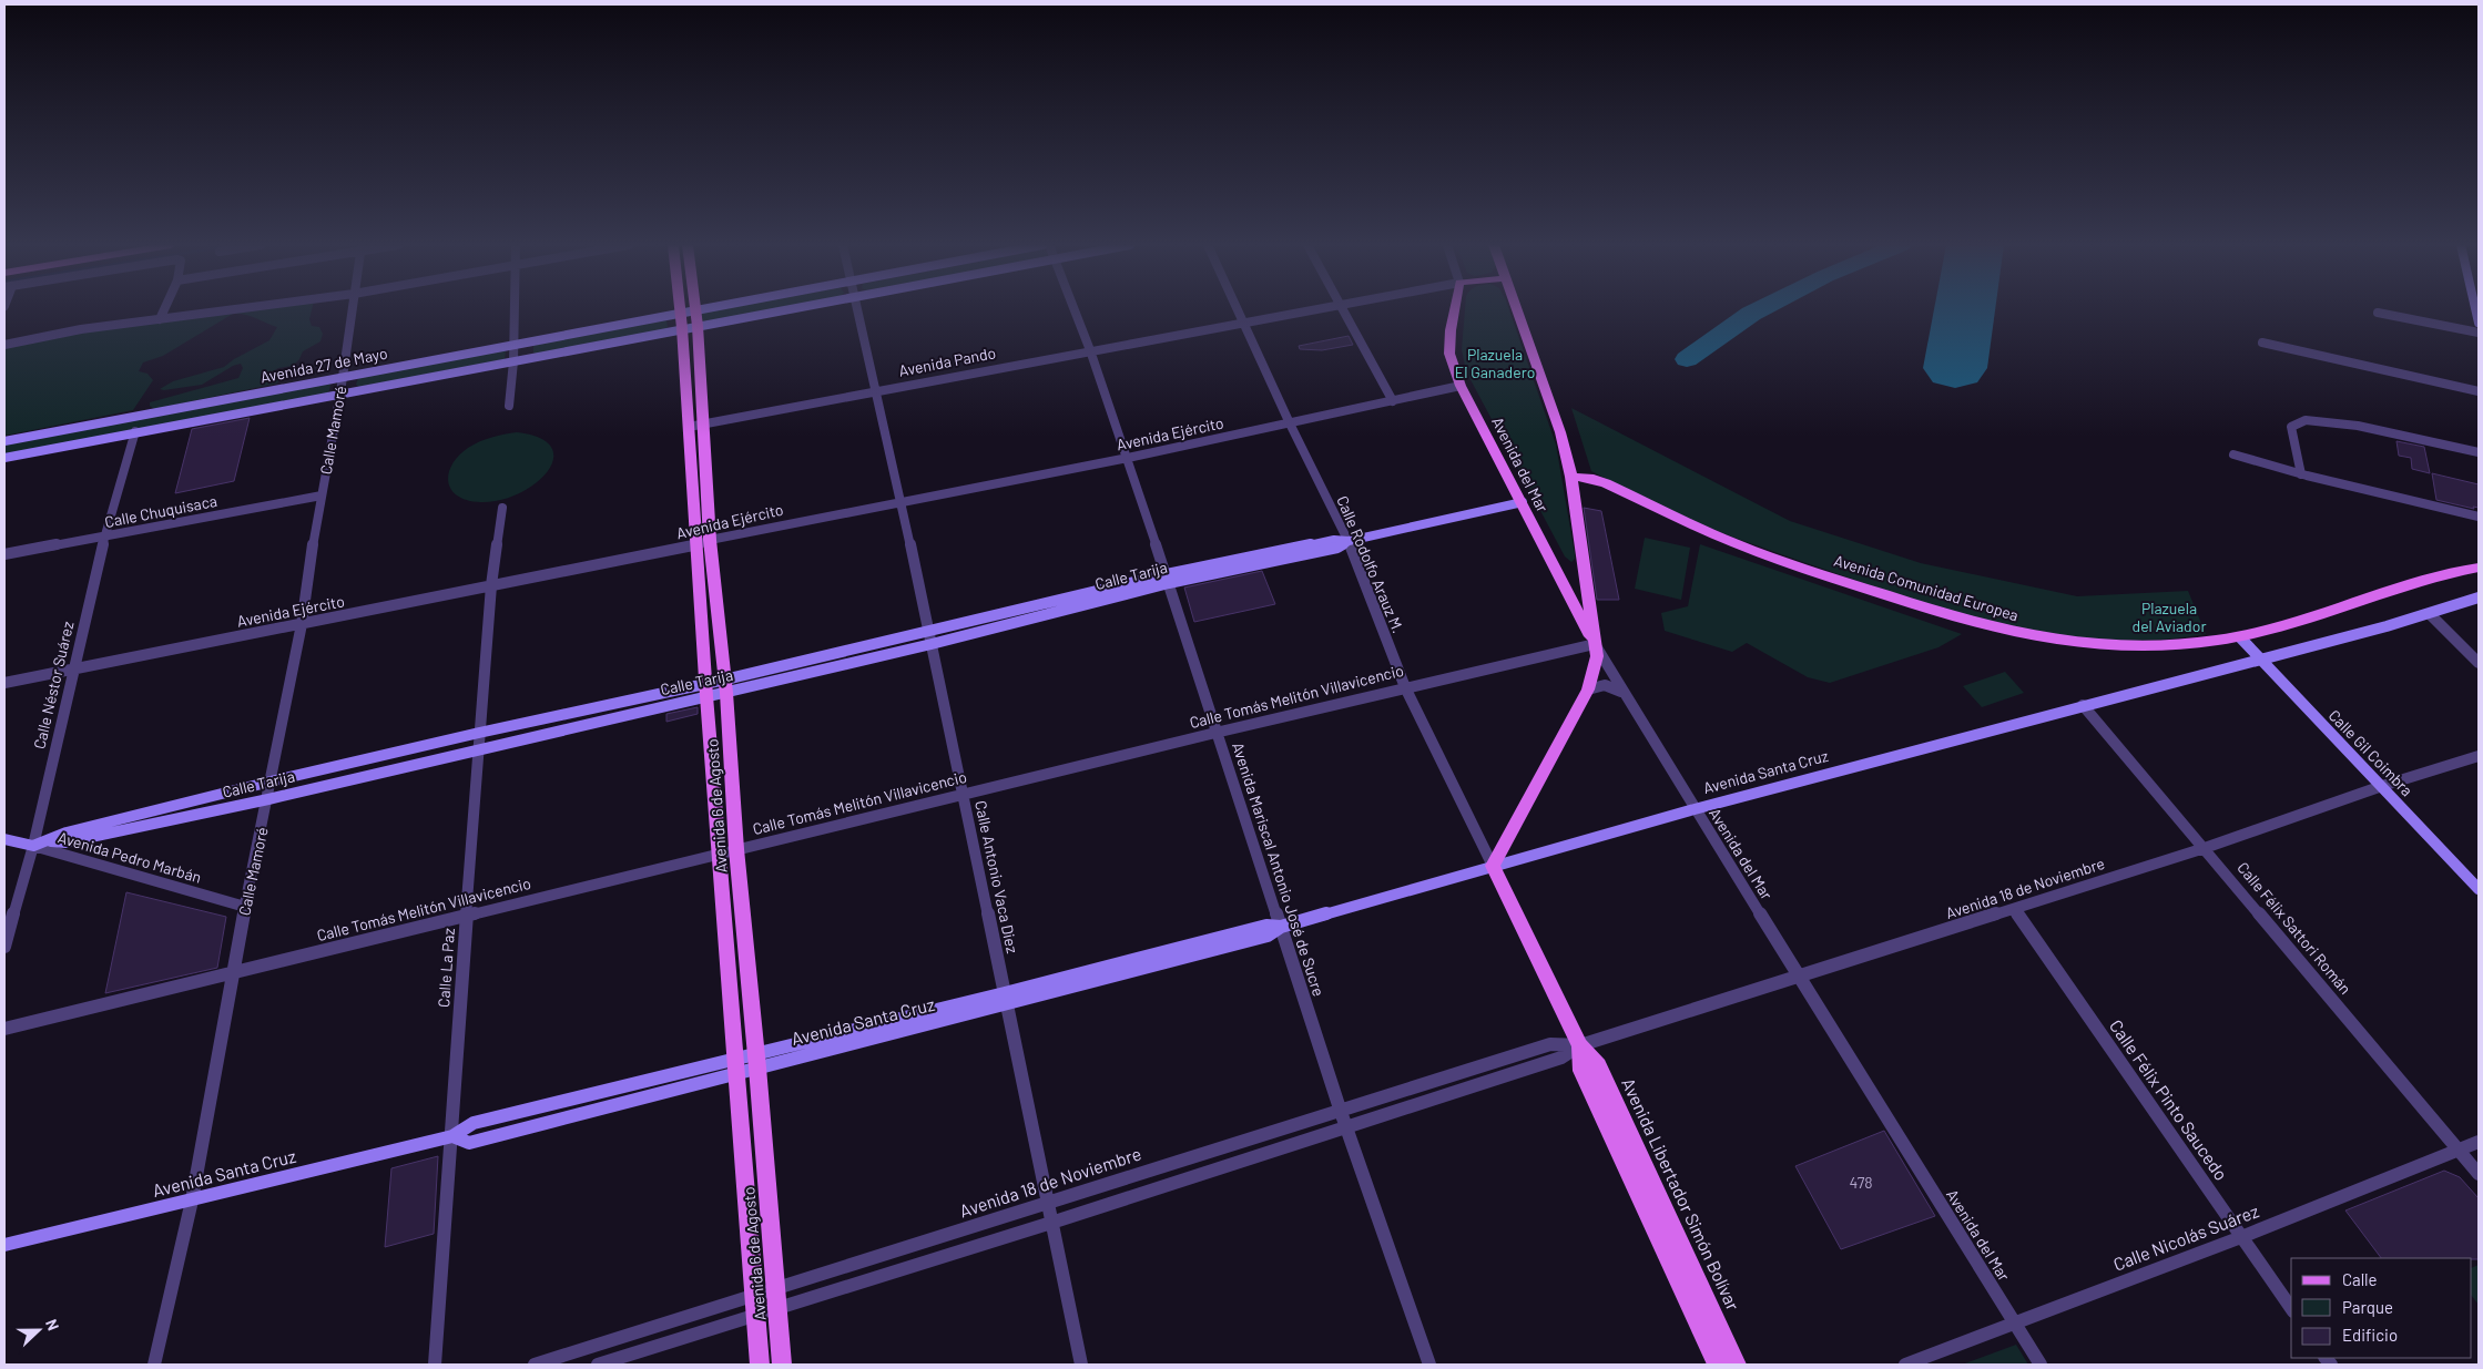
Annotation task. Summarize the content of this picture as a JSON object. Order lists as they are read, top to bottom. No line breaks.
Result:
{"streets":{"main road":["Avenida 27 de Mayo","Avenida del Mar","Calle Tarija","Avenida Comunidad Europea","Calle Gil Coimbra","Avenida Santa Cruz","Avenida 6 de Agosto","Avenida Pedro Marbán","Avenida Libertador Simón Bolívar"],"street":["Avenida Pando","Calle Mamoré","Avenida Ejército","Calle Chuquisaca","Calle Rodolfo Arauz M.","Calle Néstor Suárez","Calle Tomás Melitón Villavicencio","Avenida Mariscal Antonio José de Sucre","Calle Antonio Vaca Diez","Avenida 18 de Noviembre","Calle Félix Sattori Román","Calle La Paz","Calle Félix Pinto Saucedo","Calle Nicolás Suárez"]},"crossings":[["Avenida Pando","Calle Rodolfo Arauz M."],["Avenida Pando","Avenida 6 de Agosto"],["Avenida Pando","Avenida Mariscal Antonio José de Sucre"],["Avenida Pando","Calle Antonio Vaca Diez"],["Avenida 27 de Mayo","Calle Mamoré"],["Avenida 27 de Mayo","Calle Néstor Suárez"],["Avenida 27 de Mayo","Avenida 6 de Agosto"],["Calle Mamoré","Avenida Ejército"],["Calle Mamoré","Calle Chuquisaca"],["Calle Mamoré","Calle Tarija"],["Calle Mamoré","Calle Tomás Melitón Villavicencio"],["Calle Mamoré","Avenida Santa Cruz"],["Calle Mamoré","Avenida Pedro Marbán"],["Avenida Ejército","Avenida del Mar"],["Avenida Ejército","Calle Rodolfo Arauz M."],["Avenida Ejército","Calle Néstor Suárez"],["Avenida Ejército","Avenida 6 de Agosto"],["Avenida Ejército","Avenida Mariscal Antonio José de Sucre"],["Avenida Ejército","Calle Antonio Vaca Diez"],["Avenida Ejército","Calle La Paz"],["Avenida del Mar","Calle Tarija"],["Avenida del Mar","Calle Tomás Melitón Villavicencio"],["Avenida del Mar","Avenida Santa Cruz"],["Avenida del Mar","Avenida 18 de Noviembre"],["Avenida del Mar","Calle Nicolás Suárez"],["Calle Chuquisaca","Calle Néstor Suárez"],["Calle Rodolfo Arauz M.","Calle Tarija"],["Calle Rodolfo Arauz M.","Calle Tomás Melitón Villavicencio"],["Calle Rodolfo Arauz M.","Avenida Santa Cruz"],["Calle Rodolfo Arauz M.","Avenida Libertador Simón Bolívar"],["Calle Tarija","Calle Néstor Suárez"],["Calle Tarija","Avenida 6 de Agosto"],["Calle Tarija","Avenida Pedro Marbán"],["Calle Tarija","Avenida Mariscal Antonio José de Sucre"],["Calle Tarija","Calle Antonio Vaca Diez"],["Calle Tarija","Calle La Paz"],["Avenida Comunidad Europea","Calle Gil Coimbra"],["Calle Néstor Suárez","Avenida Pedro Marbán"],["Calle Tomás Melitón Villavicencio","Avenida 6 de Agosto"],["Calle Tomás Melitón Villavicencio","Avenida Mariscal Antonio José de Sucre"],["Calle Tomás Melitón Villavicencio","Calle Antonio Vaca Diez"],["Calle Tomás Melitón Villavicencio","Calle La Paz"],["Calle Gil Coimbra","Avenida Santa Cruz"],["Calle Gil Coimbra","Avenida 18 de Noviembre"],["Avenida Santa Cruz","Avenida 6 de Agosto"],["Avenida Santa Cruz","Avenida Mariscal Antonio José de Sucre"],["Avenida Santa Cruz","Calle Antonio Vaca Diez"],["Avenida Santa Cruz","Calle Félix Sattori Román"],["Avenida Santa Cruz","Calle La Paz"],["Avenida Santa Cruz","Avenida Libertador Simón Bolívar"],["Avenida 6 de Agosto","Avenida 18 de Noviembre"],["Avenida Mariscal Antonio José de Sucre","Avenida 18 de Noviembre"],["Calle Antonio Vaca Diez","Avenida 18 de Noviembre"],["Avenida 18 de Noviembre","Calle Félix Sattori Román"],["Avenida 18 de Noviembre","Calle Félix Pinto Saucedo"],["Avenida 18 de Noviembre","Avenida Libertador Simón Bolívar"],["Calle Félix Sattori Román","Calle Nicolás Suárez"],["Calle Félix Pinto Saucedo","Calle Nicolás Suárez"]],"parks":["Plazuela El Ganadero","Plazuela del Aviador"],"house_numbers":["478"],"legend":["Calle","Parque","Edificio"],"north":"right"}
